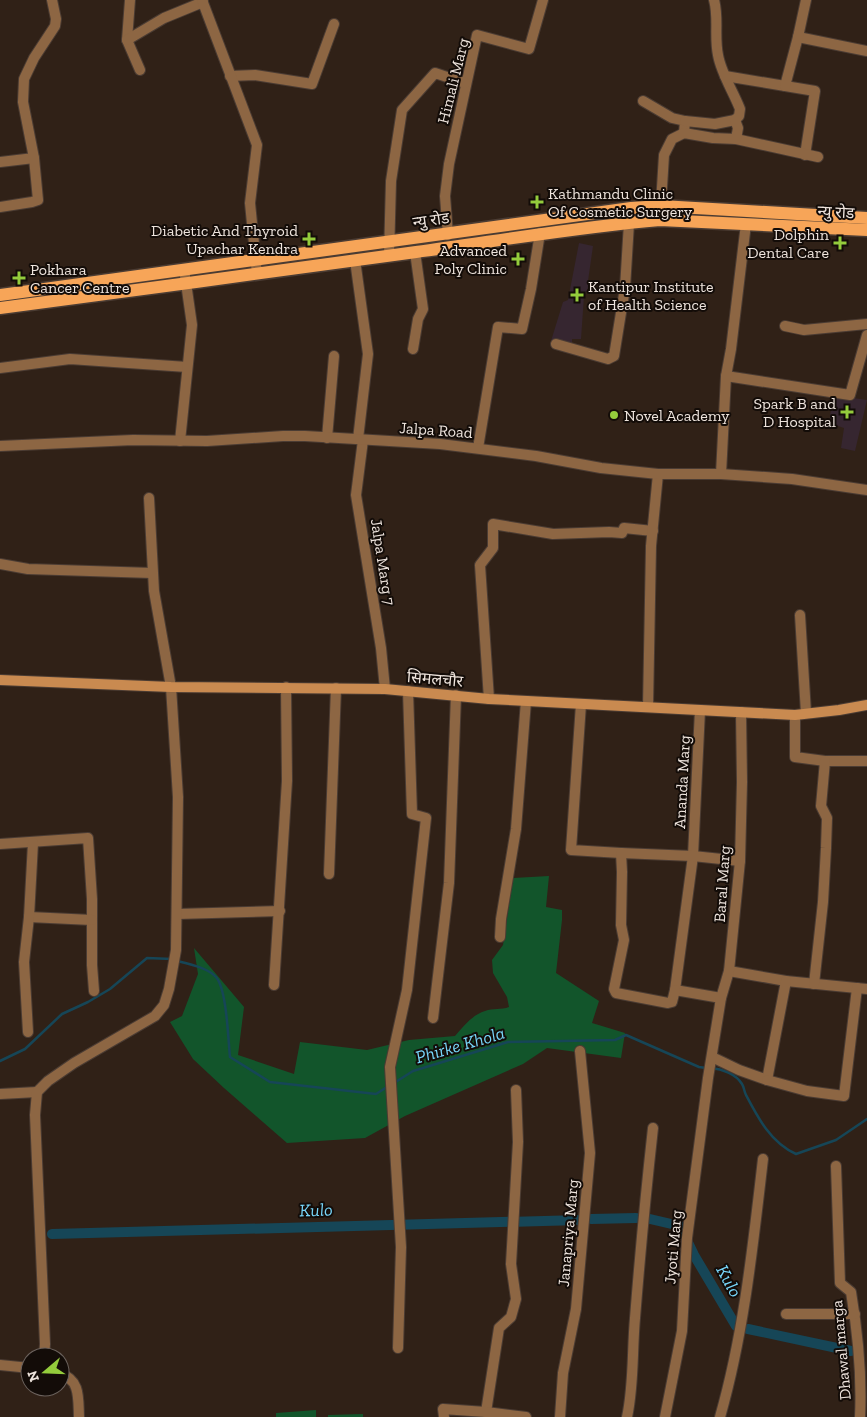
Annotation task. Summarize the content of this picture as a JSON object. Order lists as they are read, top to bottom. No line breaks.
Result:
{"streets":{"main road":["न्यु रोड","सिमलचौर"],"street":["Himali Marg","Jalpa Road","Jalpa Marg 7","Ananda Marg","Baral Marg","Janapriya Marg","Jyoti Marg","Dhawal marga"]},"crossings":[["Himali Marg","न्यु रोड"],["न्यु रोड","Jalpa Marg 7"],["Jalpa Road","Jalpa Marg 7"],["Jalpa Marg 7","सिमलचौर"],["सिमलचौर","Ananda Marg"],["सिमलचौर","Baral Marg"],["Baral Marg","Jyoti Marg"]],"water":["Phirke Khola","Kulo"],"places":{"health":["Kathmandu Clinic Of Cosmetic Surgery","Diabetic And Thyroid Upachar Kendra","Dolphin Dental Care","Advanced Poly Clinic","Pokhara Cancer Centre","Kantipur Institute of Health Science","Spark B and D Hospital"],"other":["Novel Academy"]},"north":"left"}
